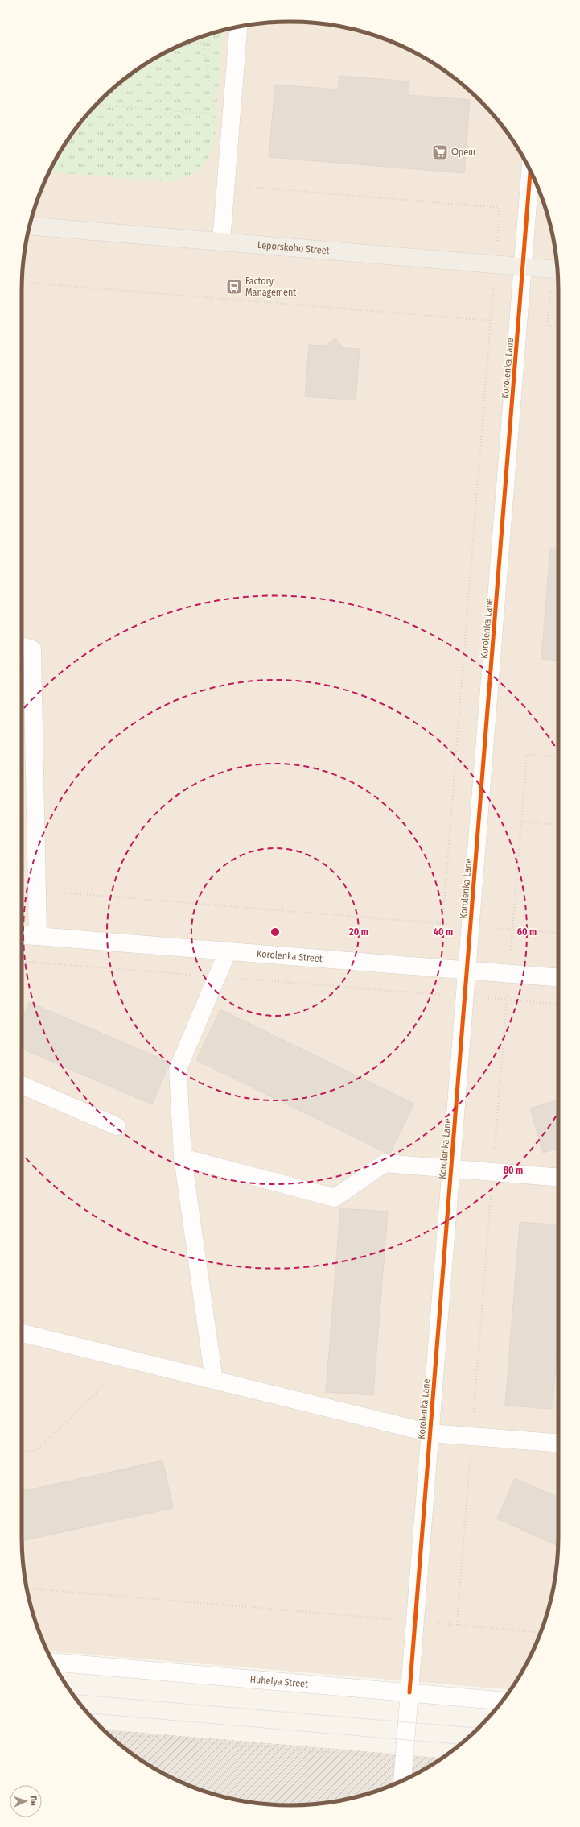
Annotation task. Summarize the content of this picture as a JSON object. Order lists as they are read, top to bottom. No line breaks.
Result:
{"streets":{"main road":["Leporskoho Street"],"street":["Korolenka Lane","Korolenka Street","Huhelya Street"]},"crossings":[["Leporskoho Street","Korolenka Lane"],["Korolenka Lane","Korolenka Street"],["Korolenka Lane","Huhelya Street"]],"places":{"supermarket":["Фреш"],"bus stop":["Factory Management"]},"north":"right","rings":["20 m","40 m","60 m","80 m"]}
